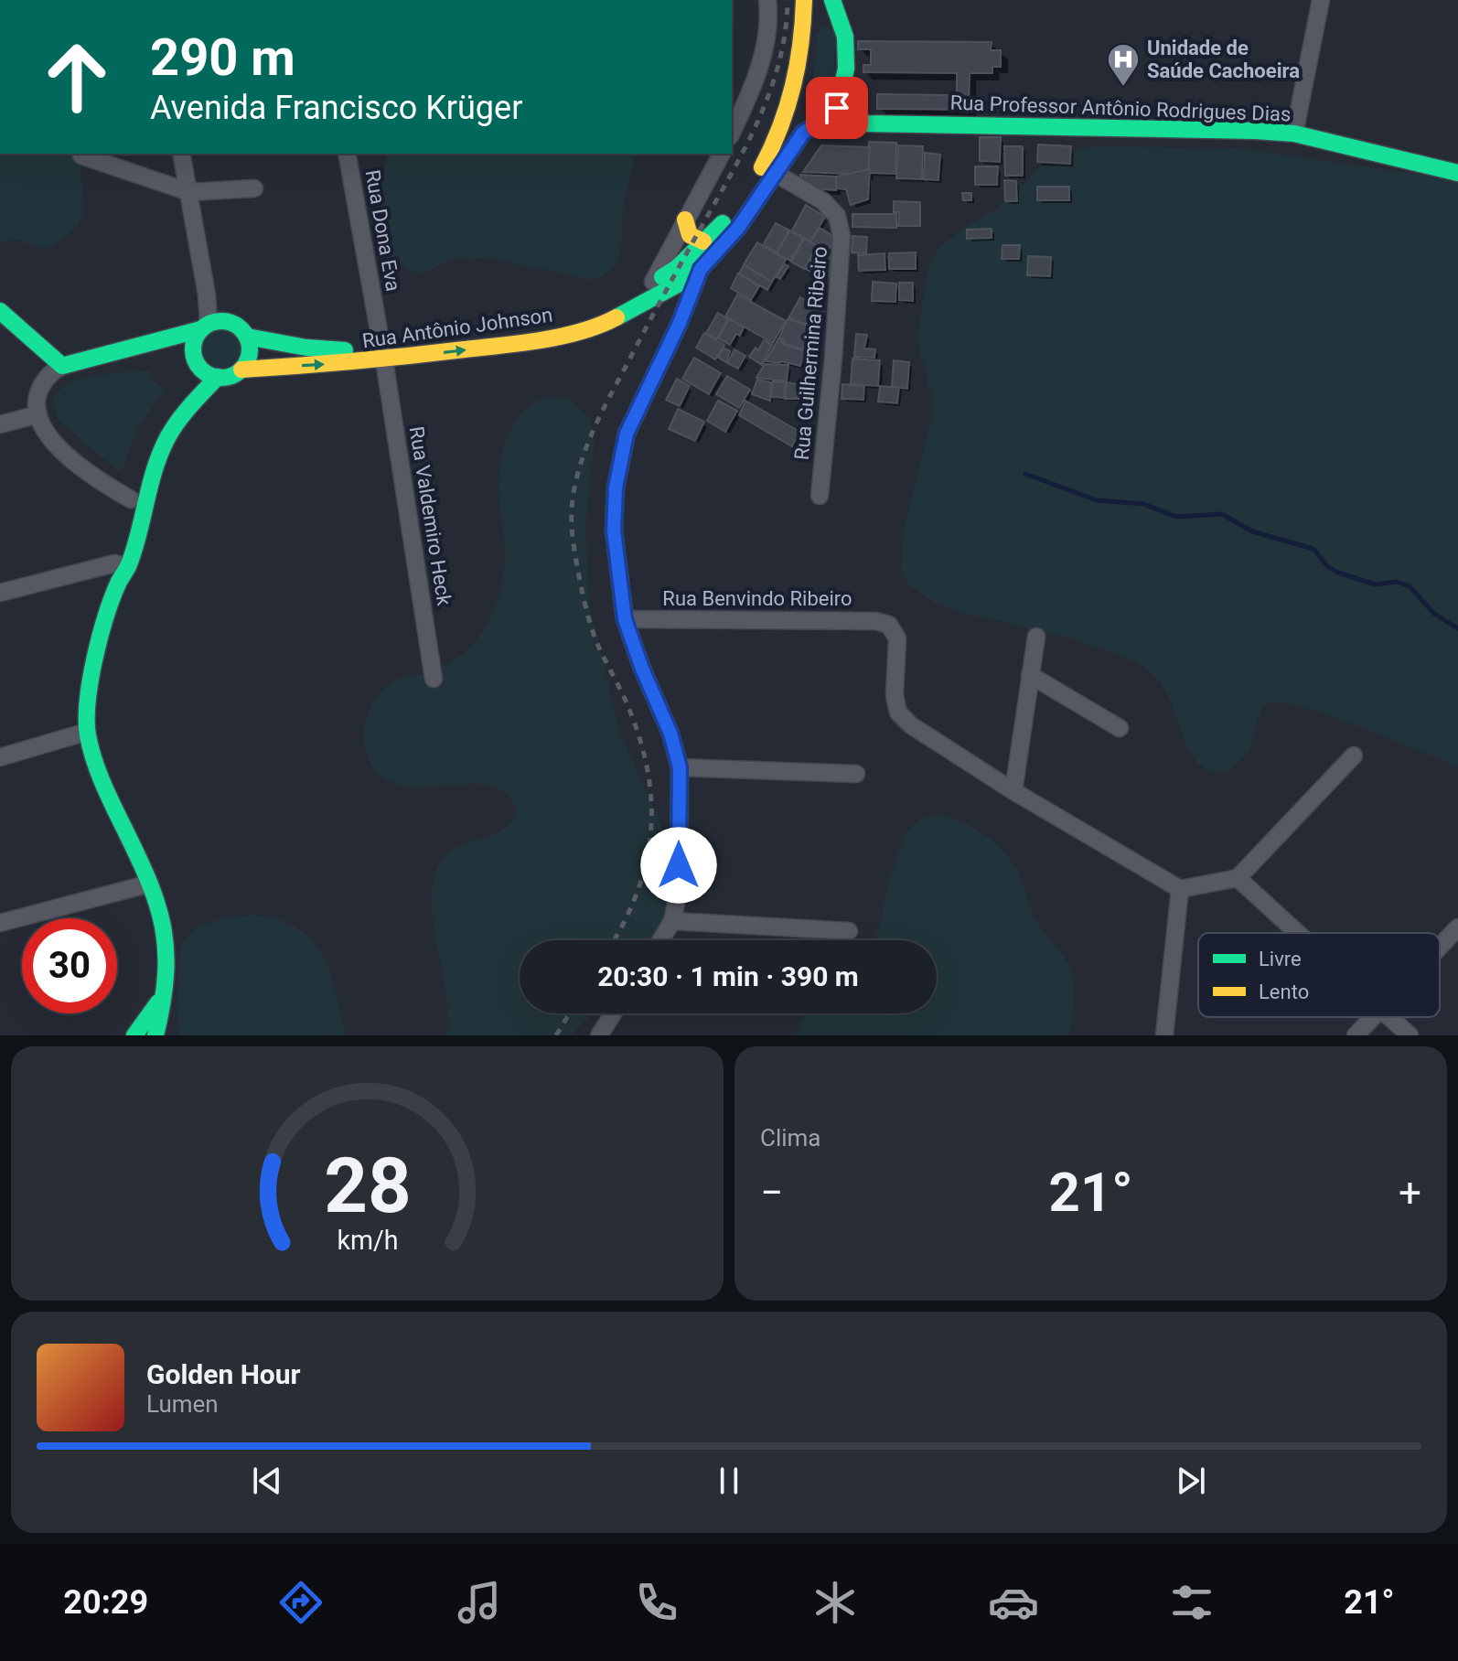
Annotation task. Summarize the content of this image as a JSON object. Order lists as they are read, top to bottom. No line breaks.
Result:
{"streets":{"main road":["Rua Professor Antônio Rodrigues Dias","Rua Antônio Johnson"],"street":["Rua Dona Eva","Rua Guilhermina Ribeiro","Rua Valdemiro Heck","Rua Benvindo Ribeiro"]},"crossings":[["Rua Dona Eva","Rua Antônio Johnson"],["Rua Dona Eva","Rua Valdemiro Heck"],["Rua Antônio Johnson","Rua Valdemiro Heck"]],"places":{"hospital":["Unidade de Saúde Cachoeira"]},"legend":["Livre","Lento"],"page":{"turn":["290 m","Avenida Francisco Krüger"],"limit":"30","trip":"20:30 · 1 min · 390 m","tile":"Clima","heat":["−","21°","+"],"song":["Golden Hour","Lumen"],"tabs":["20:29","21°"],"gauge":["28","km/h"]}}
